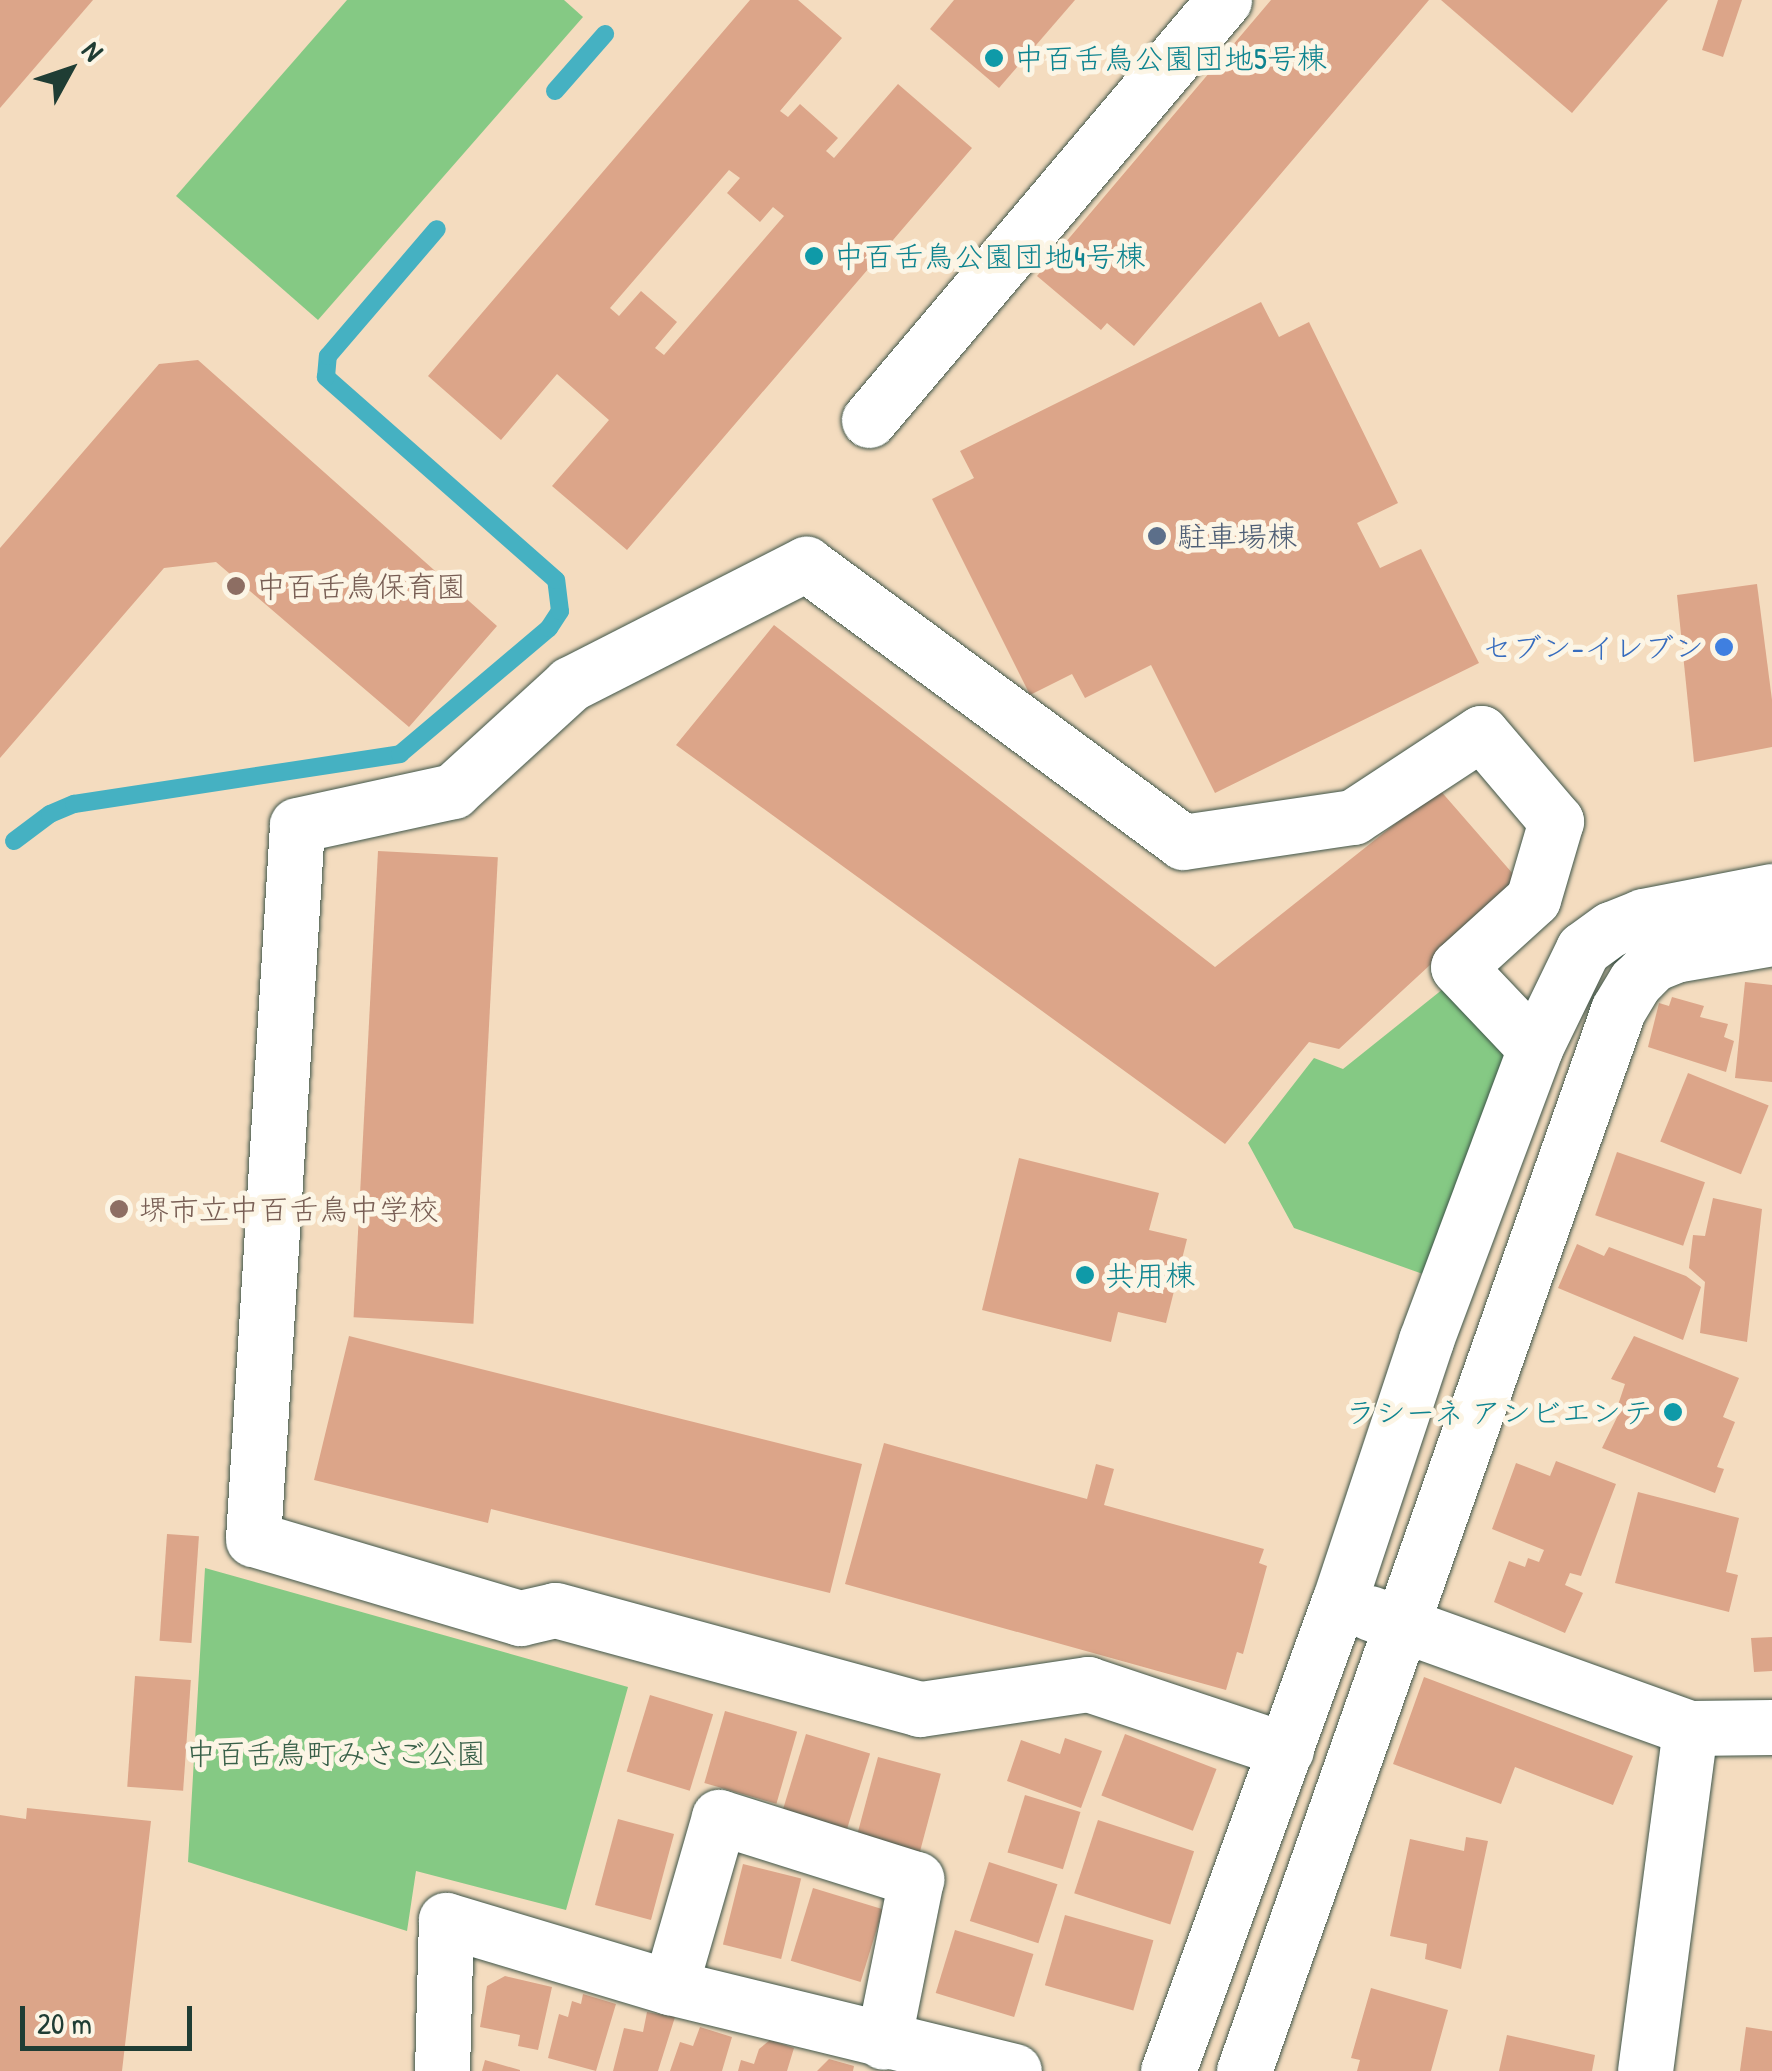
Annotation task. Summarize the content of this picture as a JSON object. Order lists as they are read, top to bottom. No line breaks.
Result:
{"parks":["中百舌鳥町みさご公園"],"places":["中百舌鳥公園団地5号棟","中百舌鳥公園団地4号棟","駐車場棟","中百舌鳥保育園","セブン-イレブン","堺市立中百舌鳥中学校","共用棟","ラシーネ アンビエンテ"],"scale_bar":"20 m","north":"top right"}
